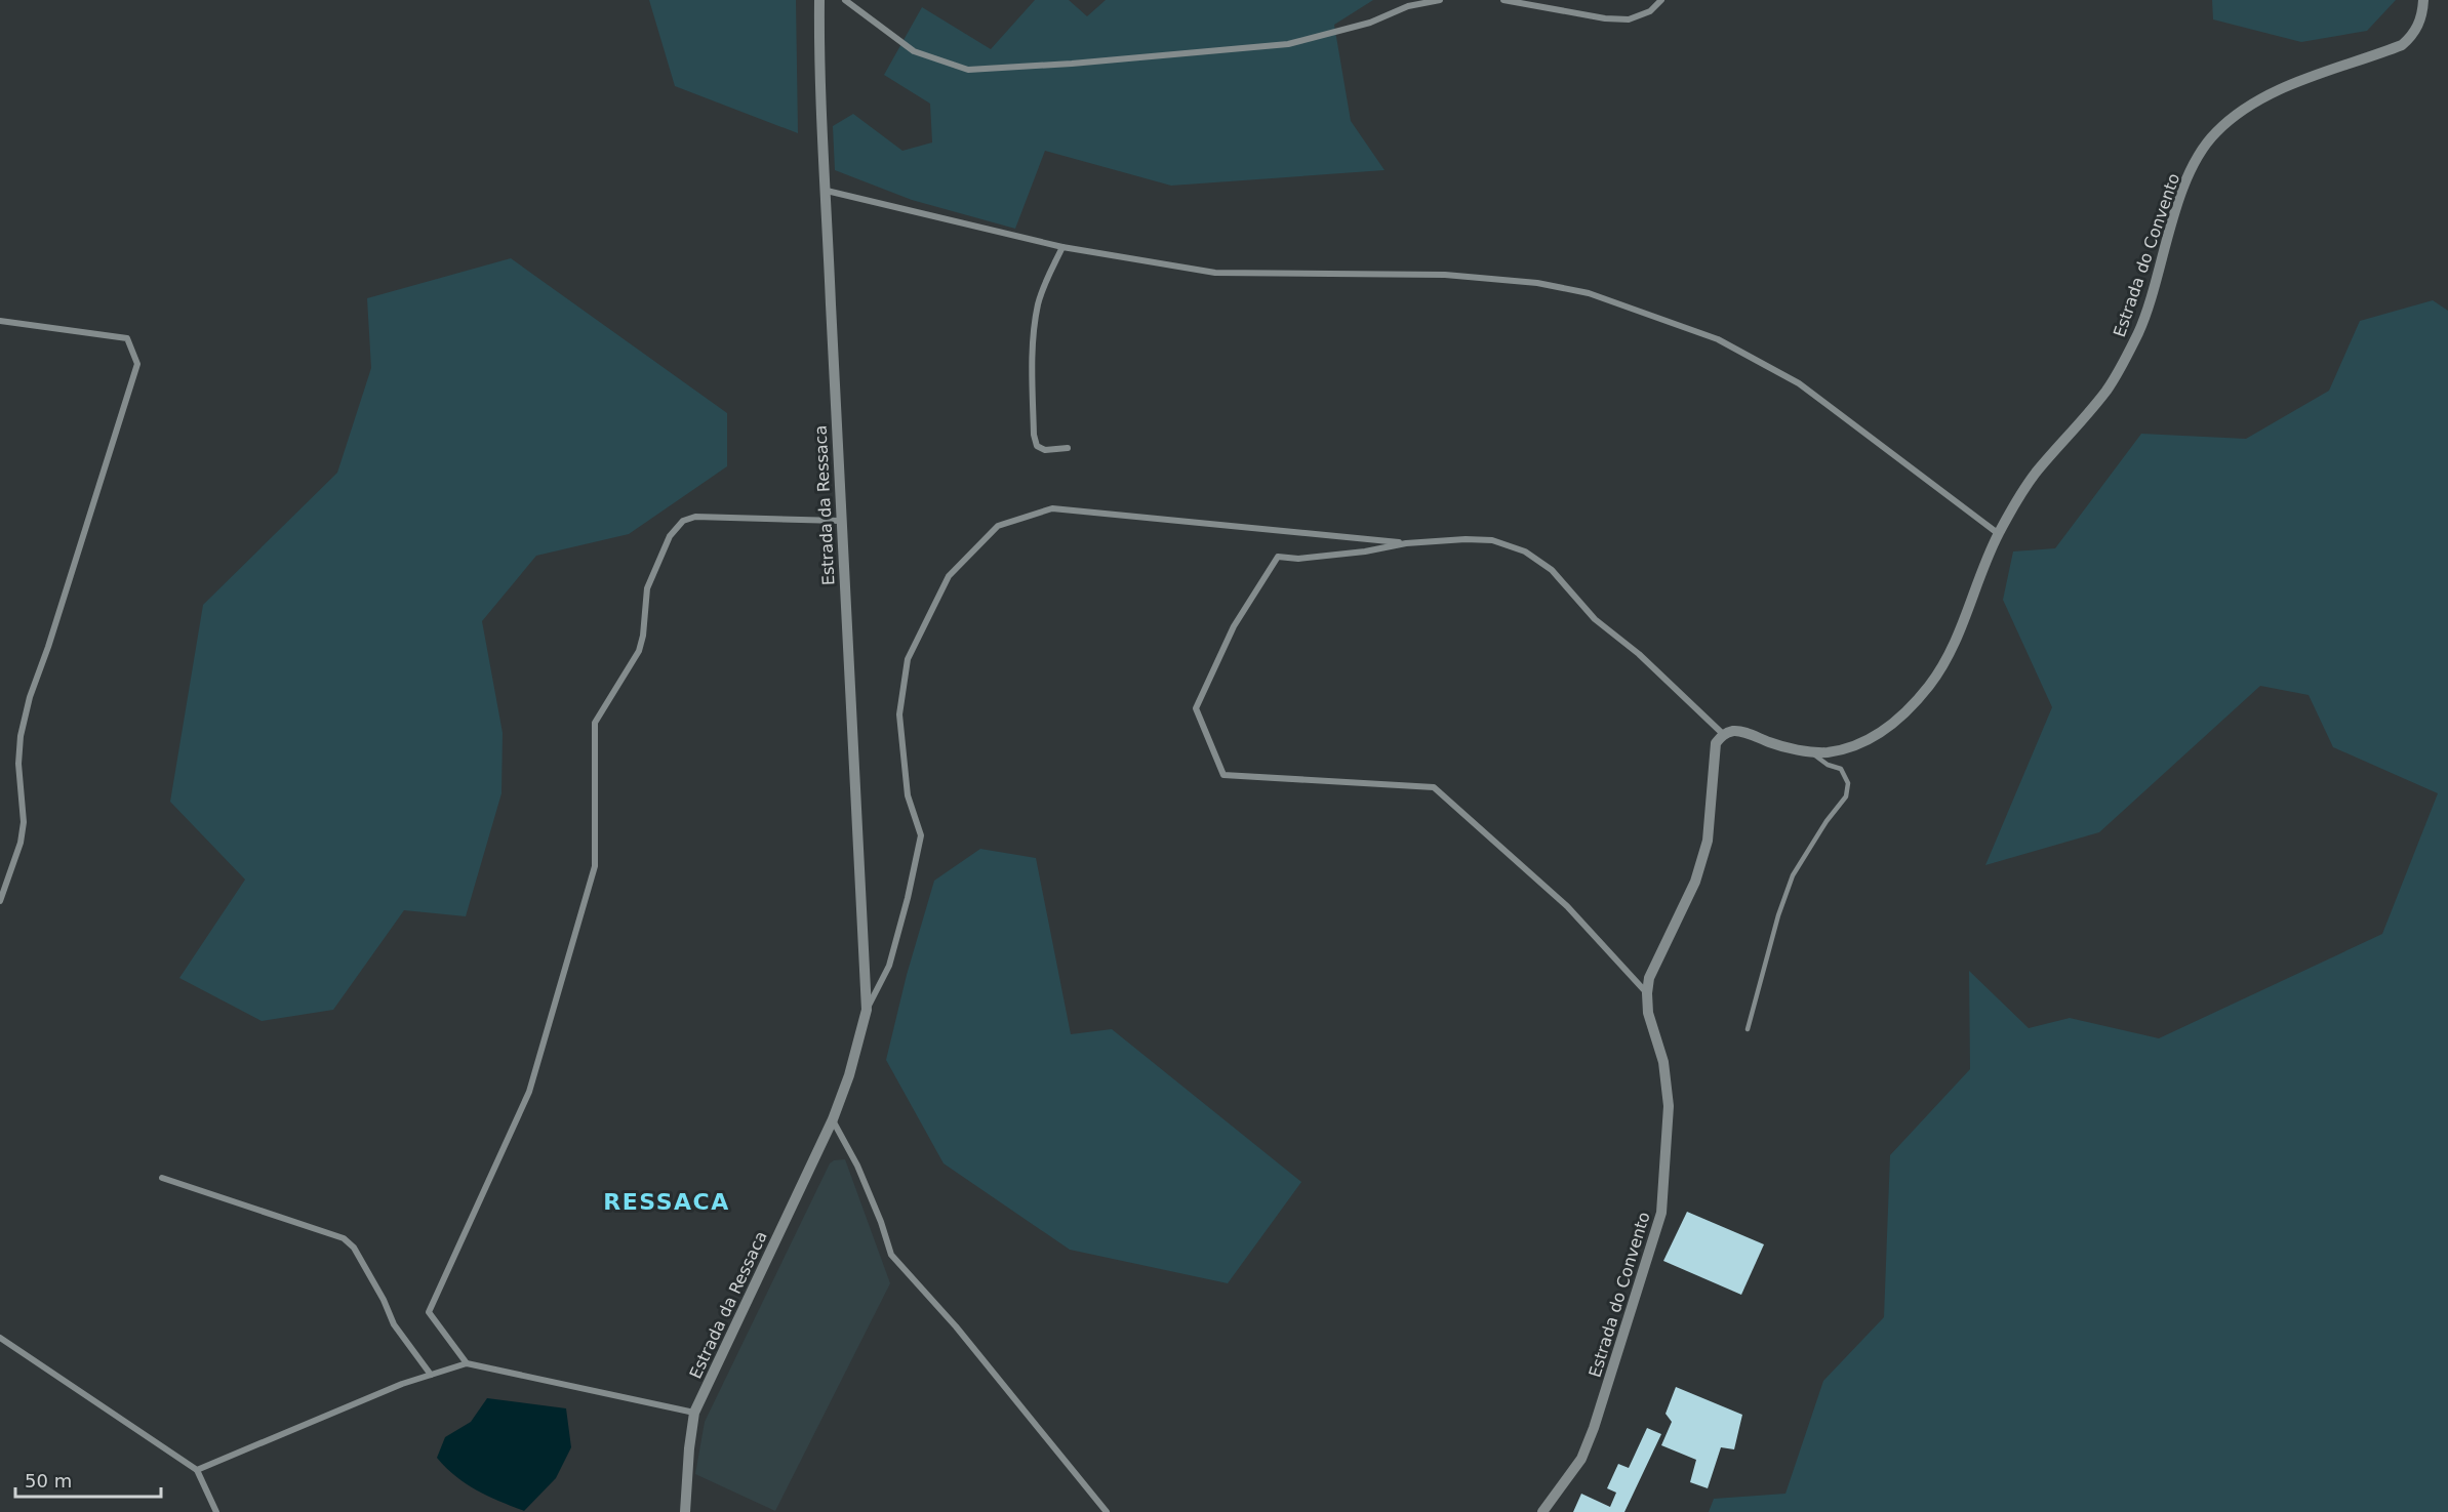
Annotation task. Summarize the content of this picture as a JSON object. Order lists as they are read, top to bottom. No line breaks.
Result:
{"streets":{"street":["Estrada do Convento","Estrada da Ressaca"]},"districts":["RESSACA"],"scale_bar":"50 m"}
